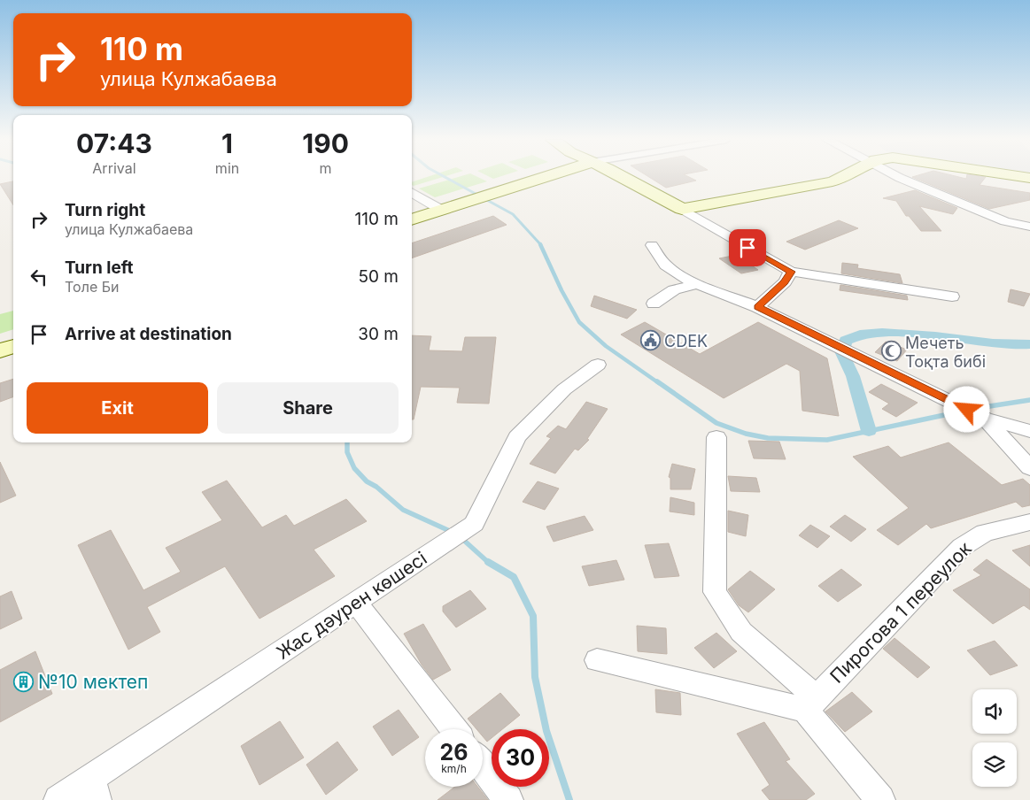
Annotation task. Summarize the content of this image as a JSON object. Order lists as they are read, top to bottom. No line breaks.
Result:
{"streets":{"street":["Жас дәурен көшесі","Пирогова 1 переулок"]},"places":{"public building":["CDEK"],"mosque":["Мечеть Тоқта бибі"],"building":["№10 мектеп"]},"page":{"turn":["110 m","улица Кулжабаева"],"eta":["07:43","Arrival","1","min","190","m"],"list":[{"name":"Turn right","note":"улица Кулжабаева","value":"110 m"},{"name":"Turn left","note":"Толе Би","value":"50 m"},{"name":"Arrive at destination","value":"30 m"}],"buttons":["Exit","Share"],"speed":"26 km/h","limit":"30"}}
